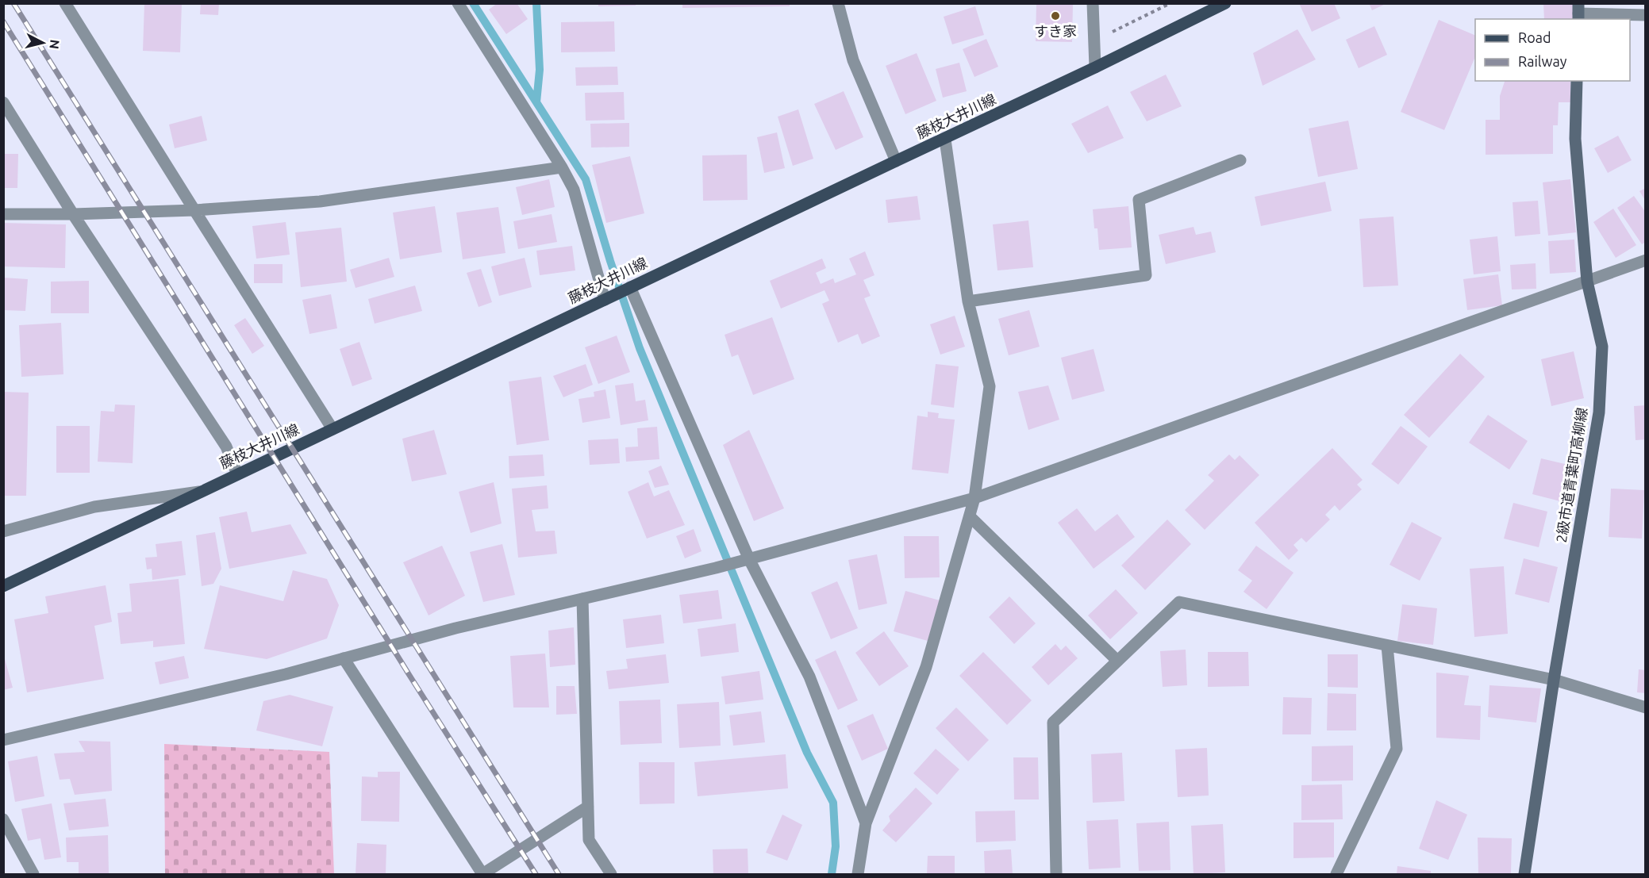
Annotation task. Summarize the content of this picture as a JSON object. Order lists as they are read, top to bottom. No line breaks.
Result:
{"streets":{"main road":["藤枝大井川線"],"street":["2級市道青葉町高柳線"]},"places":["すき家"],"legend":["Road","Railway"],"north":"right"}
